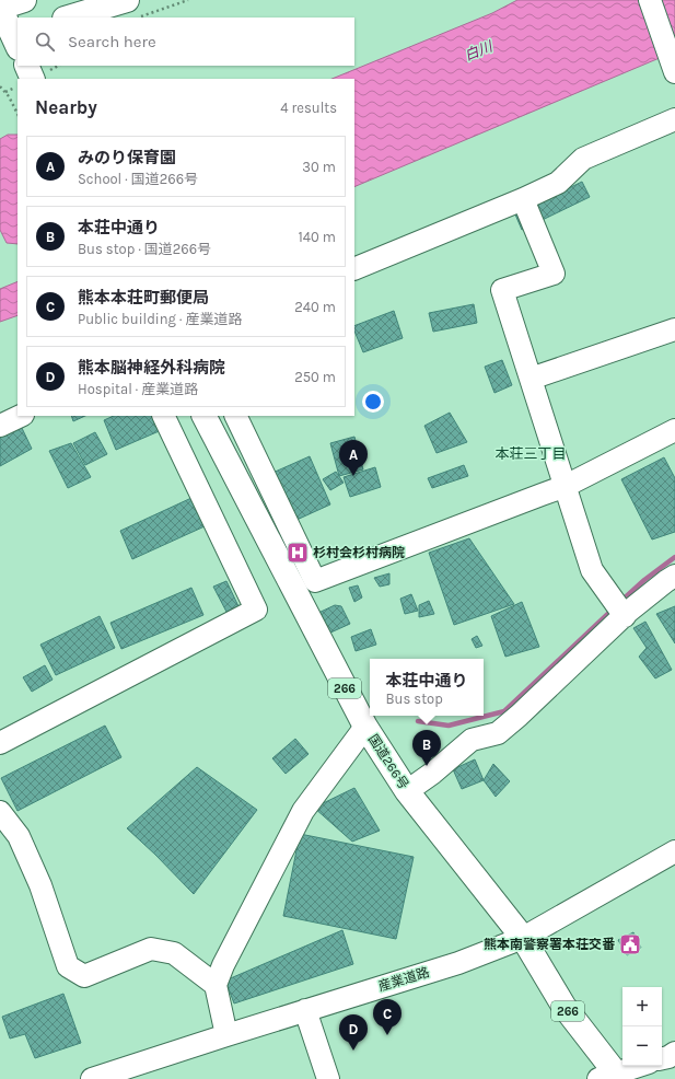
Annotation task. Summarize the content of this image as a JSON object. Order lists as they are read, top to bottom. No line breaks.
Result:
{"streets":{"highway":["266","国道266号"],"street":["産業道路"]},"crossings":[["国道266号","産業道路"]],"districts":["本荘三丁目"],"water":["白川"],"places":{"hospital":["杉村会杉村病院"],"public building":["熊本南警察署本荘交番"]},"page":{"search":"Search here","heading":["Nearby","4 results"],"list":[{"mark":"A","name":"みのり保育園","note":"School · 国道266号","value":"30 m"},{"mark":"B","name":"本荘中通り","note":"Bus stop · 国道266号","value":"140 m"},{"mark":"C","name":"熊本本荘町郵便局","note":"Public building · 産業道路","value":"240 m"},{"mark":"D","name":"熊本脳神経外科病院","note":"Hospital · 産業道路","value":"250 m"}],"pins":["A","B","C","D"],"popup":["本荘中通り","Bus stop"],"map_buttons":["+","−"]}}
